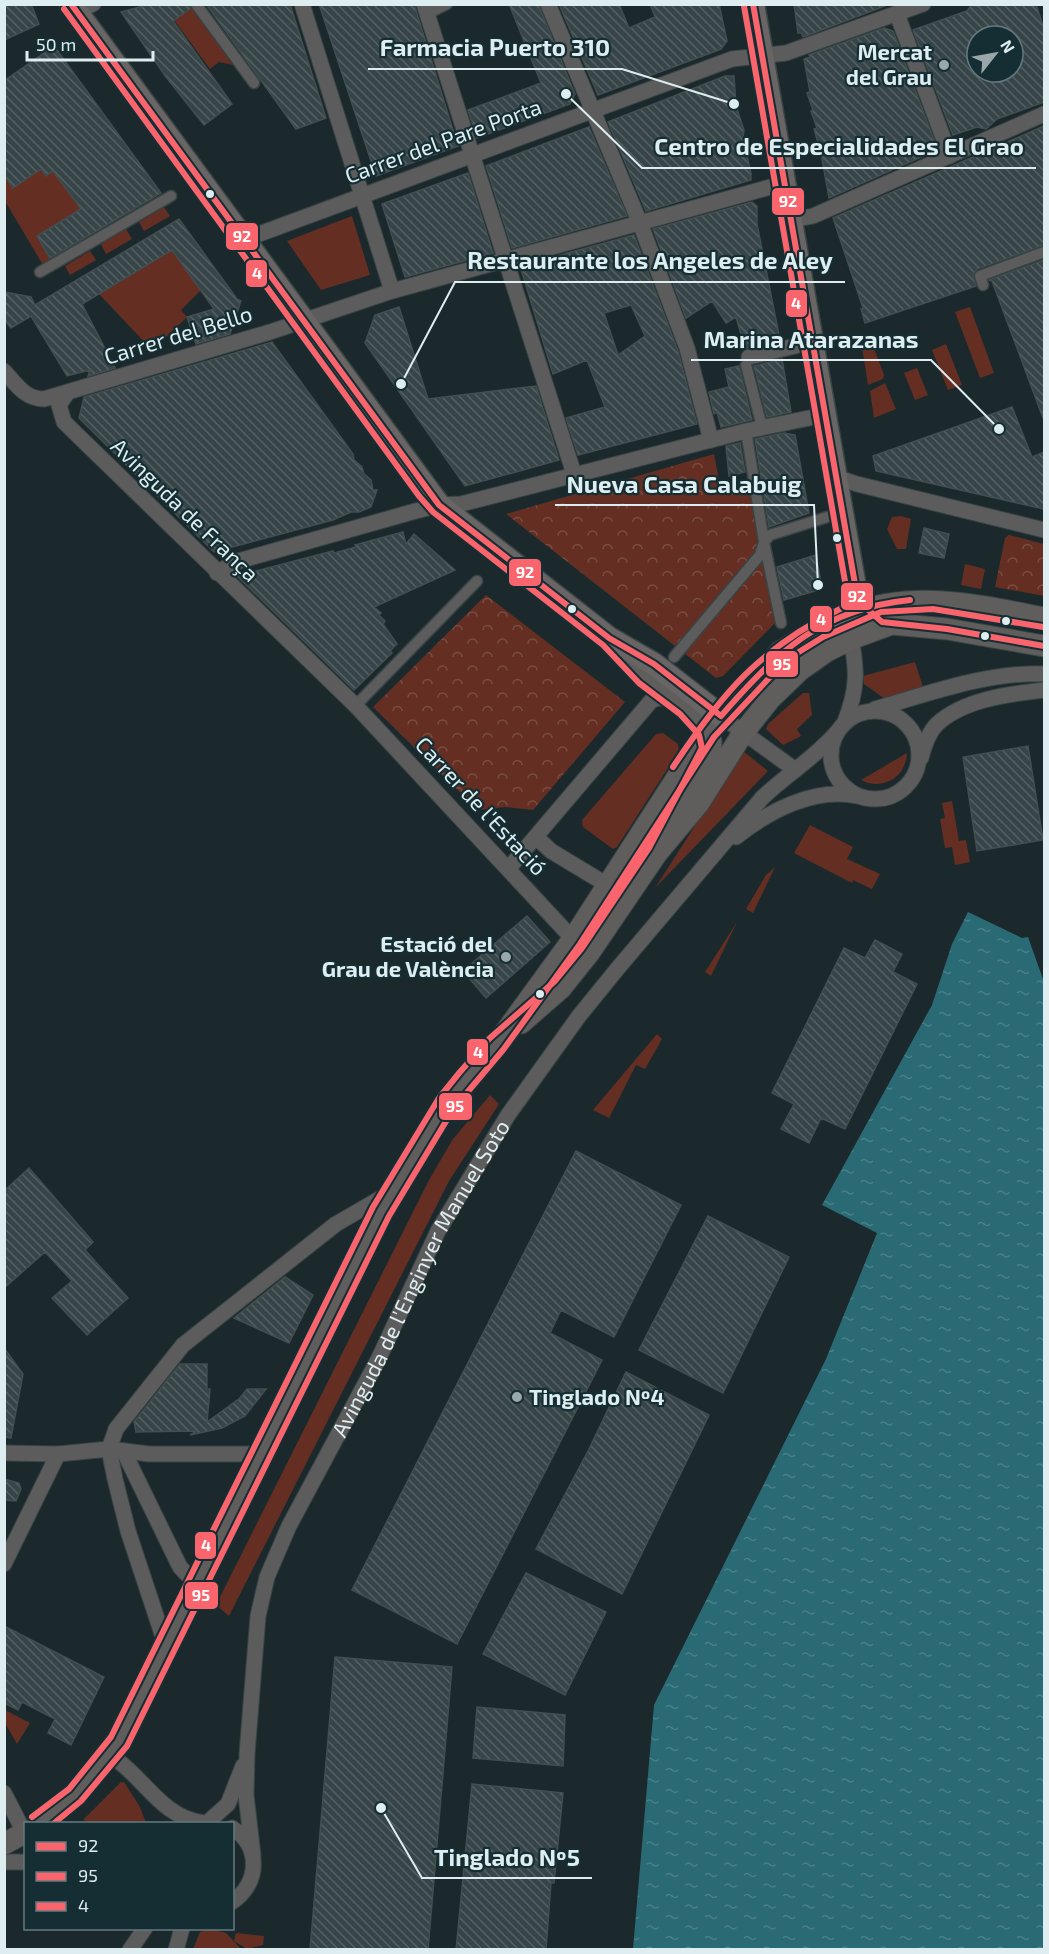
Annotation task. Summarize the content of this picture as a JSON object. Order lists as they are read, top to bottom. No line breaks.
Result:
{"streets":{"street":["Carrer del Pare Porta","Carrer del Bello","Avinguda de França","Carrer de l'Estació","Avinguda de l'Enginyer Manuel Soto"]},"crossings":[["Carrer del Bello","Avinguda de França"],["Avinguda de França","Carrer de l'Estació"]],"places":["Mercat del Grau","Centro de Especialidades El Grao","Farmacia Puerto 310","Restaurante los Angeles de Aley","Marina Atarazanas","Nueva Casa Calabuig","Estació del Grau de València","Tinglado Nº4","Tinglado Nº5"],"lines":["transit line 92","transit line 4","transit line 95"],"legend":["92","95","4"],"scale_bar":"50 m","north":"top right"}
